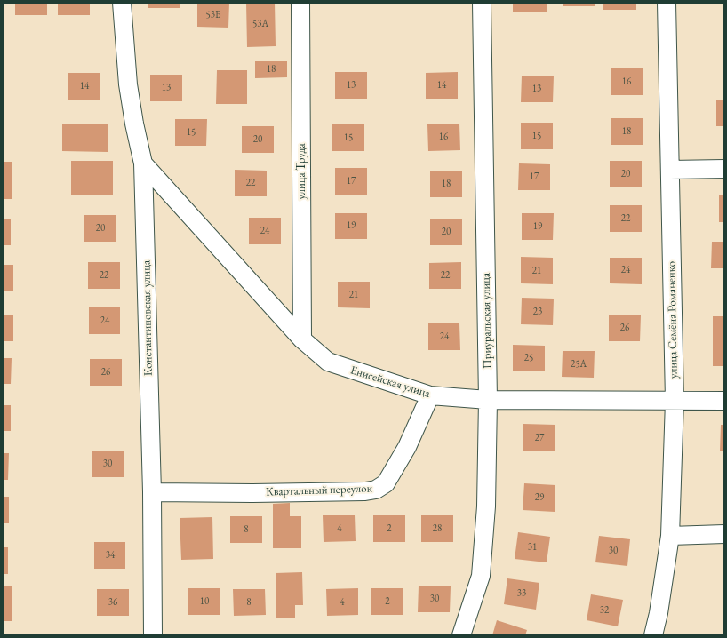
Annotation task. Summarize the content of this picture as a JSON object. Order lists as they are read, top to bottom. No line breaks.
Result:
{"streets":{"street":["улица Труда","Константиновская улица","улица Семёна Романенко","Приуральская улица","Енисейская улица","Квартальный переулок"]},"crossings":[["улица Труда","Енисейская улица"],["Константиновская улица","Енисейская улица"],["Константиновская улица","Квартальный переулок"],["улица Семёна Романенко","Енисейская улица"],["Приуральская улица","Енисейская улица"],["Енисейская улица","Квартальный переулок"]],"house_numbers":["53Б","53А","18","16","13","14","14","13","13","18","15","15","16","15","20","20","17","17","22","18","22","19","19","20","24","20","24","21","22","22","21","23","24","26","24","25","25А","26","27","30","29","4","2","28","8","31","30","34","33","30","10","2","36","8","4","32"]}
